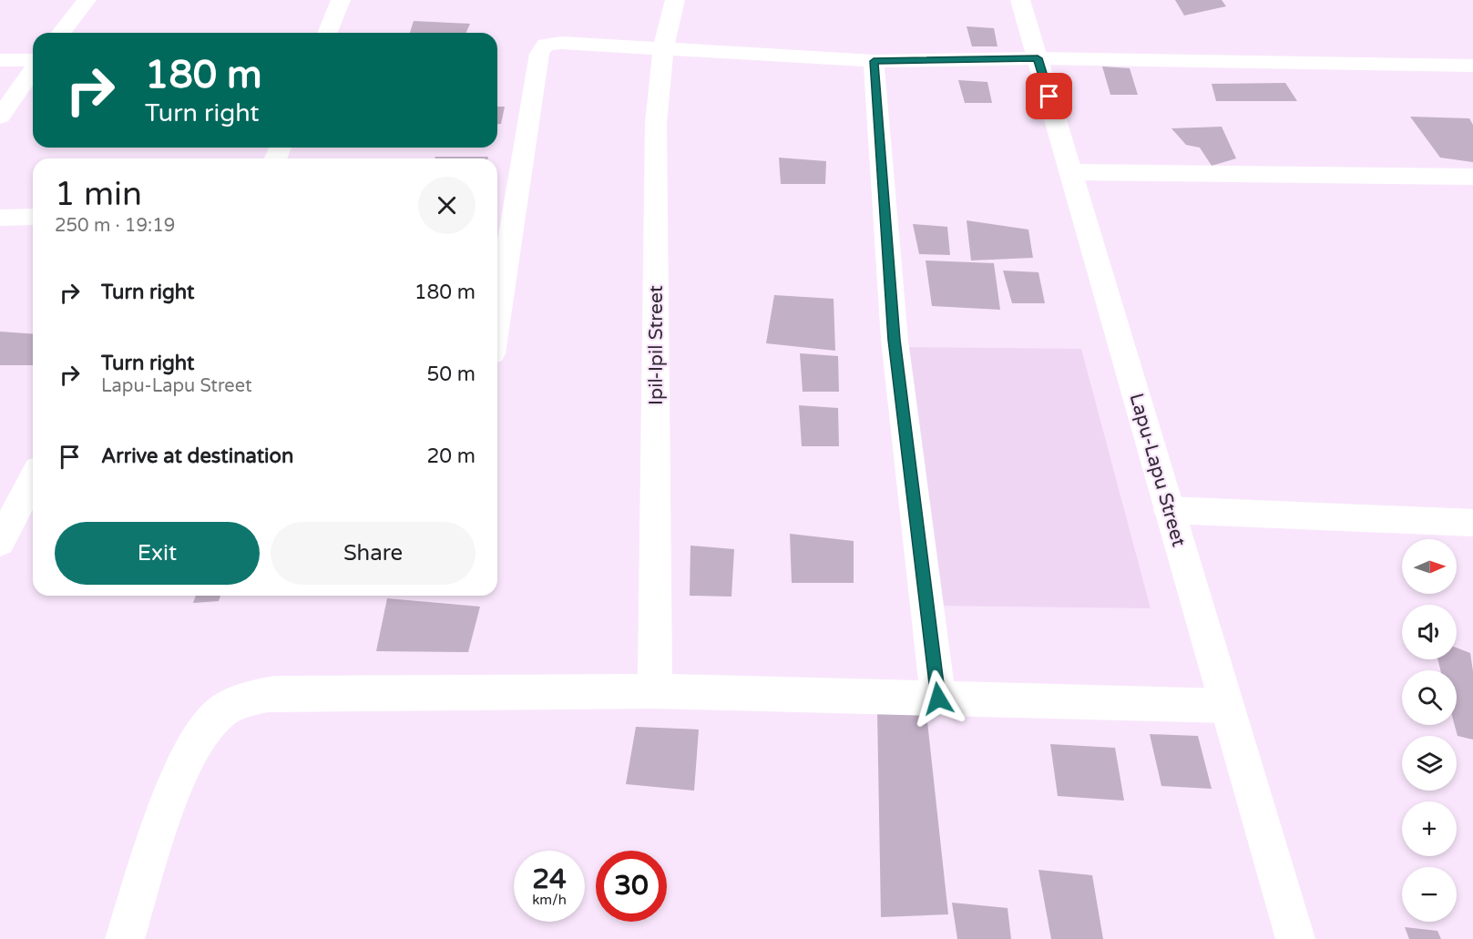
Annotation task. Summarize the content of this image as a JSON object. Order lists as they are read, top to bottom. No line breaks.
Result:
{"streets":{"street":["Ipil-Ipil Street","Lapu-Lapu Street"]},"north":"right","page":{"turn":["180 m","Turn right"],"heading":["1 min","250 m · 19:19"],"list":[{"name":"Turn right","value":"180 m"},{"name":"Turn right","note":"Lapu-Lapu Street","value":"50 m"},{"name":"Arrive at destination","value":"20 m"}],"buttons":["Exit","Share"],"map_buttons":["+","−"],"speed":"24 km/h","limit":"30"}}
